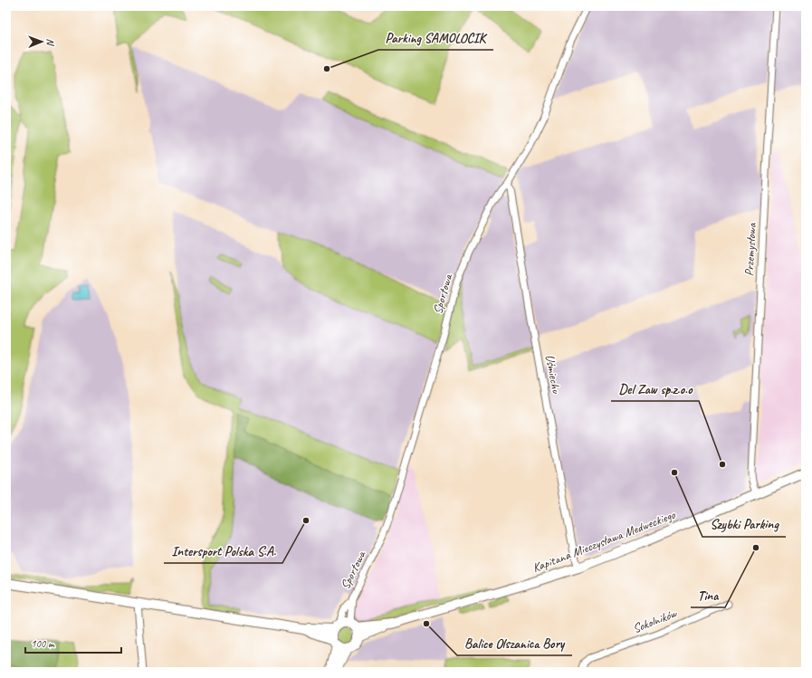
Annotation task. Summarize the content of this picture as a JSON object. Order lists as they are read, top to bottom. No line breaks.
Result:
{"streets":{"main road":["Kapitana Mieczysława Medweckiego"],"street":["Przemysłowa","Sportowa","Uśmiechu","Sokolników"]},"crossings":[["Przemysłowa","Kapitana Mieczysława Medweckiego"],["Sportowa","Uśmiechu"],["Sportowa","Kapitana Mieczysława Medweckiego"],["Uśmiechu","Kapitana Mieczysława Medweckiego"]],"places":["Parking SAMOLOCIK","Del Zaw sp.z.o.o","Szybki Parking","Intersport Polska S.A.","Tina","Balice Olszanica Bory"],"scale_bar":"100 m","north":"right"}
